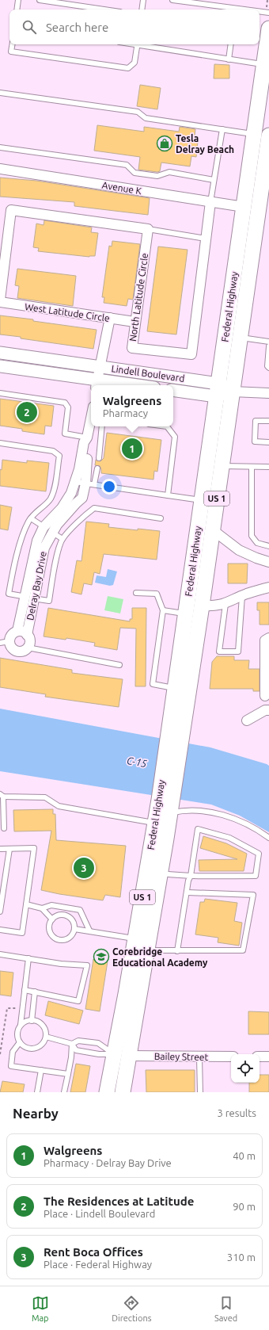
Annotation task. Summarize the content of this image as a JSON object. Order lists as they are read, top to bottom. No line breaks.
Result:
{"streets":{"main road":["Federal Highway","US 1"],"street":["Avenue K","North Latitude Circle","West Latitude Circle","Lindell Boulevard","Delray Bay Drive","Bailey Street"]},"crossings":[["Avenue K","North Latitude Circle"],["Avenue K","Federal Highway"],["North Latitude Circle","West Latitude Circle"],["Federal Highway","Lindell Boulevard"],["Federal Highway","Bailey Street"]],"water":["C-15"],"places":{"shop":["Tesla Delray Beach"],"school or university":["Corebridge Educational Academy"]},"page":{"search":"Search here","popup":["Walgreens","Pharmacy"],"pins":["2","1","3"],"heading":["Nearby","3 results"],"list":[{"mark":"1","name":"Walgreens","note":"Pharmacy · Delray Bay Drive","value":"40 m"},{"mark":"2","name":"The Residences at Latitude","note":"Place · Lindell Boulevard","value":"90 m"},{"mark":"3","name":"Rent Boca Offices","note":"Place · Federal Highway","value":"310 m"}],"nav":["Map","Directions","Saved"]}}
